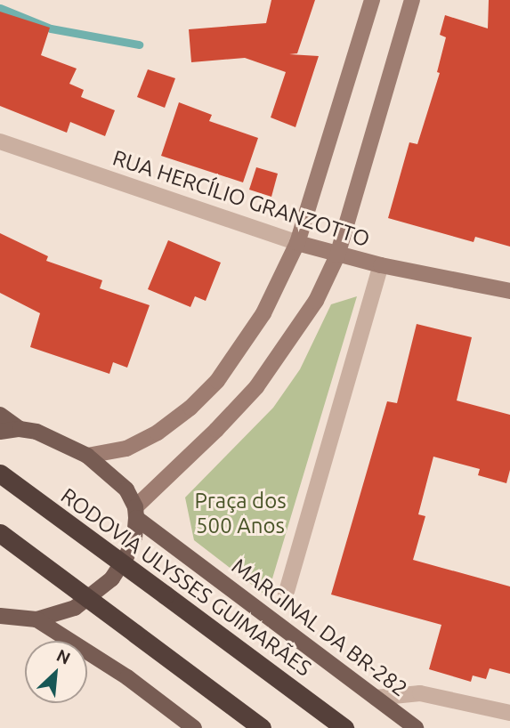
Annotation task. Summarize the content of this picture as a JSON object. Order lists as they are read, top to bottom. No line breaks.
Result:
{"streets":{"highway":["RODOVIA ULYSSES GUIMARÃES"],"main road":["MARGINAL DA BR-282"],"street":["RUA HERCÍLIO GRANZOTTO"]},"parks":["Praça dos 500 Anos"],"north":"top right"}
